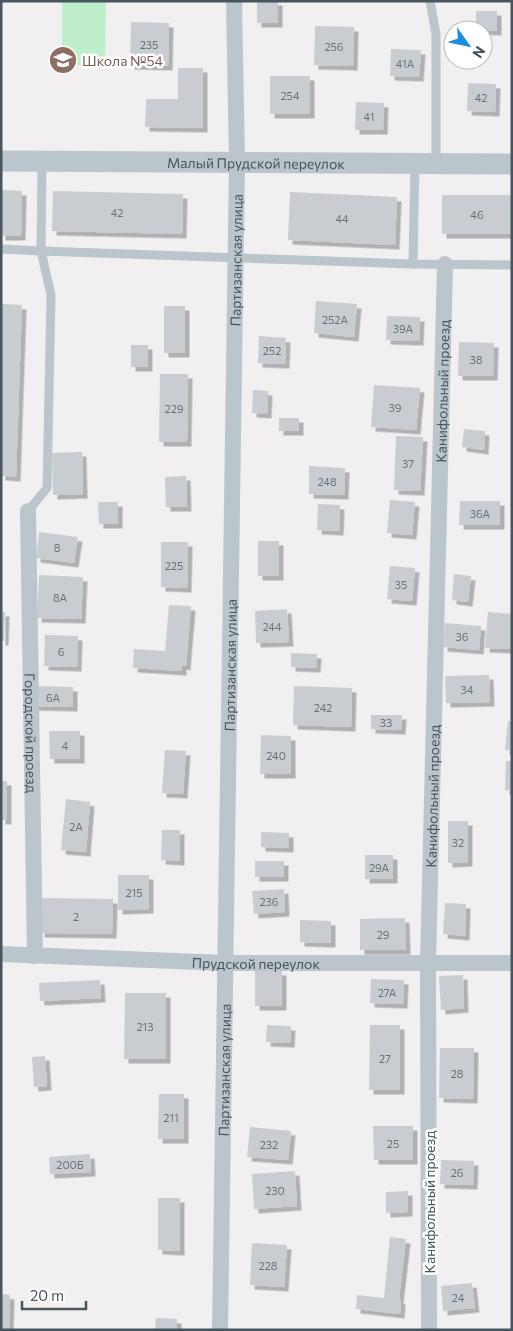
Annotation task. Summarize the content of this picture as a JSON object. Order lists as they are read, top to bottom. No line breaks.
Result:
{"streets":{"street":["Малый Прудской переулок","Партизанская улица","Канифольный проезд","Городской проезд","Прудской переулок"]},"crossings":[["Малый Прудской переулок","Партизанская улица"],["Партизанская улица","Прудской переулок"],["Канифольный проезд","Прудской переулок"],["Городской проезд","Прудской переулок"]],"places":{"school or university":["Школа №54"]},"house_numbers":["235","256","41А","254","42","41","42","46","44","252А","39А","252","38","39","229","37","248","36А","8","225","35","8А","244","36","6","34","6А","242","33","4","240","2А","32","29А","215","236","2","29","27А","213","27","28","211","25","232","200Б","26","230","228","24"],"scale_bar":"20 m","north":"bottom right"}
